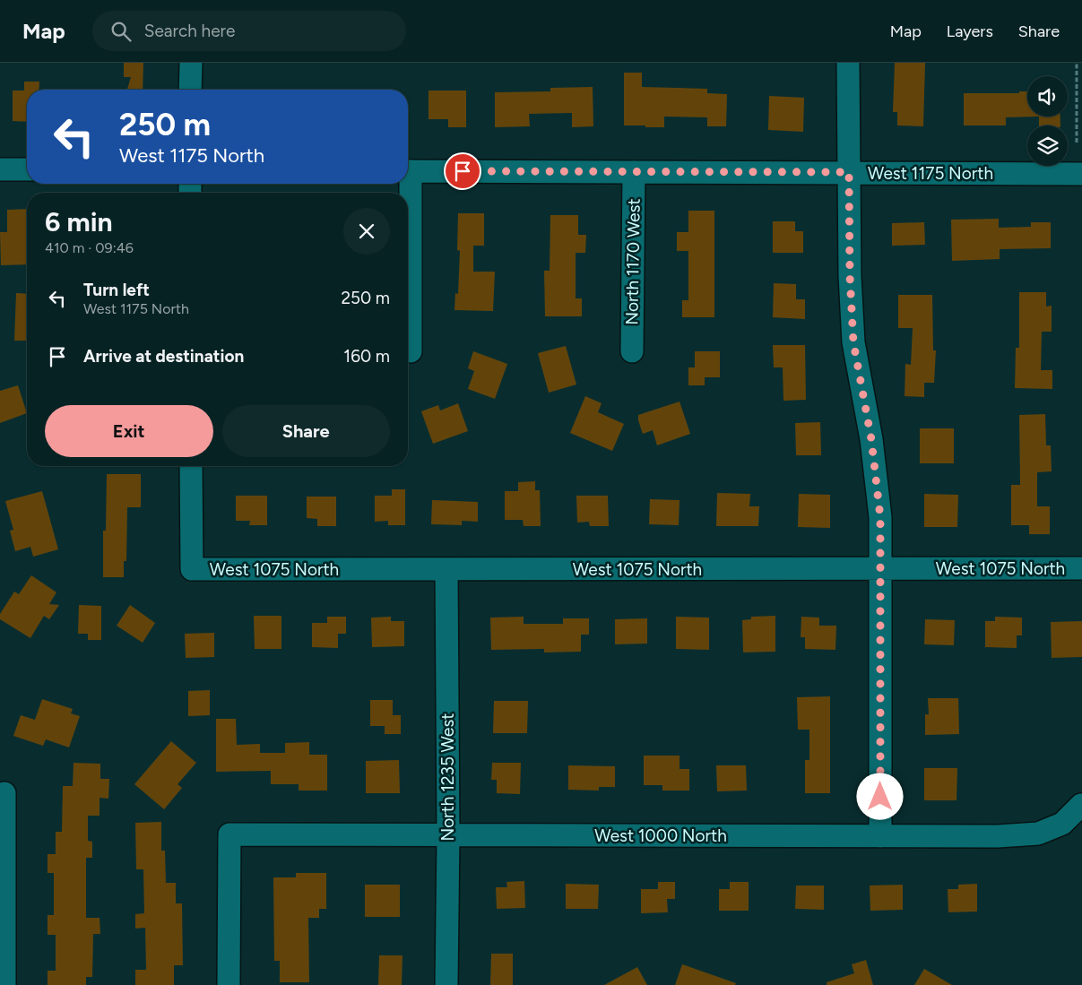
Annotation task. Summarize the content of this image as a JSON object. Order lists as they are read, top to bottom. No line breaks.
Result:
{"streets":{"street":["West 1175 North","North 1170 West","West 1075 North","North 1235 West","West 1000 North"]},"crossings":[["West 1175 North","North 1170 West"],["West 1075 North","North 1235 West"],["North 1235 West","West 1000 North"]],"page":{"header":"Map","search":"Search here","nav":["Map","Layers","Share"],"turn":["250 m","West 1175 North"],"heading":["6 min","410 m · 09:46"],"list":[{"name":"Turn left","note":"West 1175 North","value":"250 m"},{"name":"Arrive at destination","value":"160 m"}],"buttons":["Exit","Share"]}}
